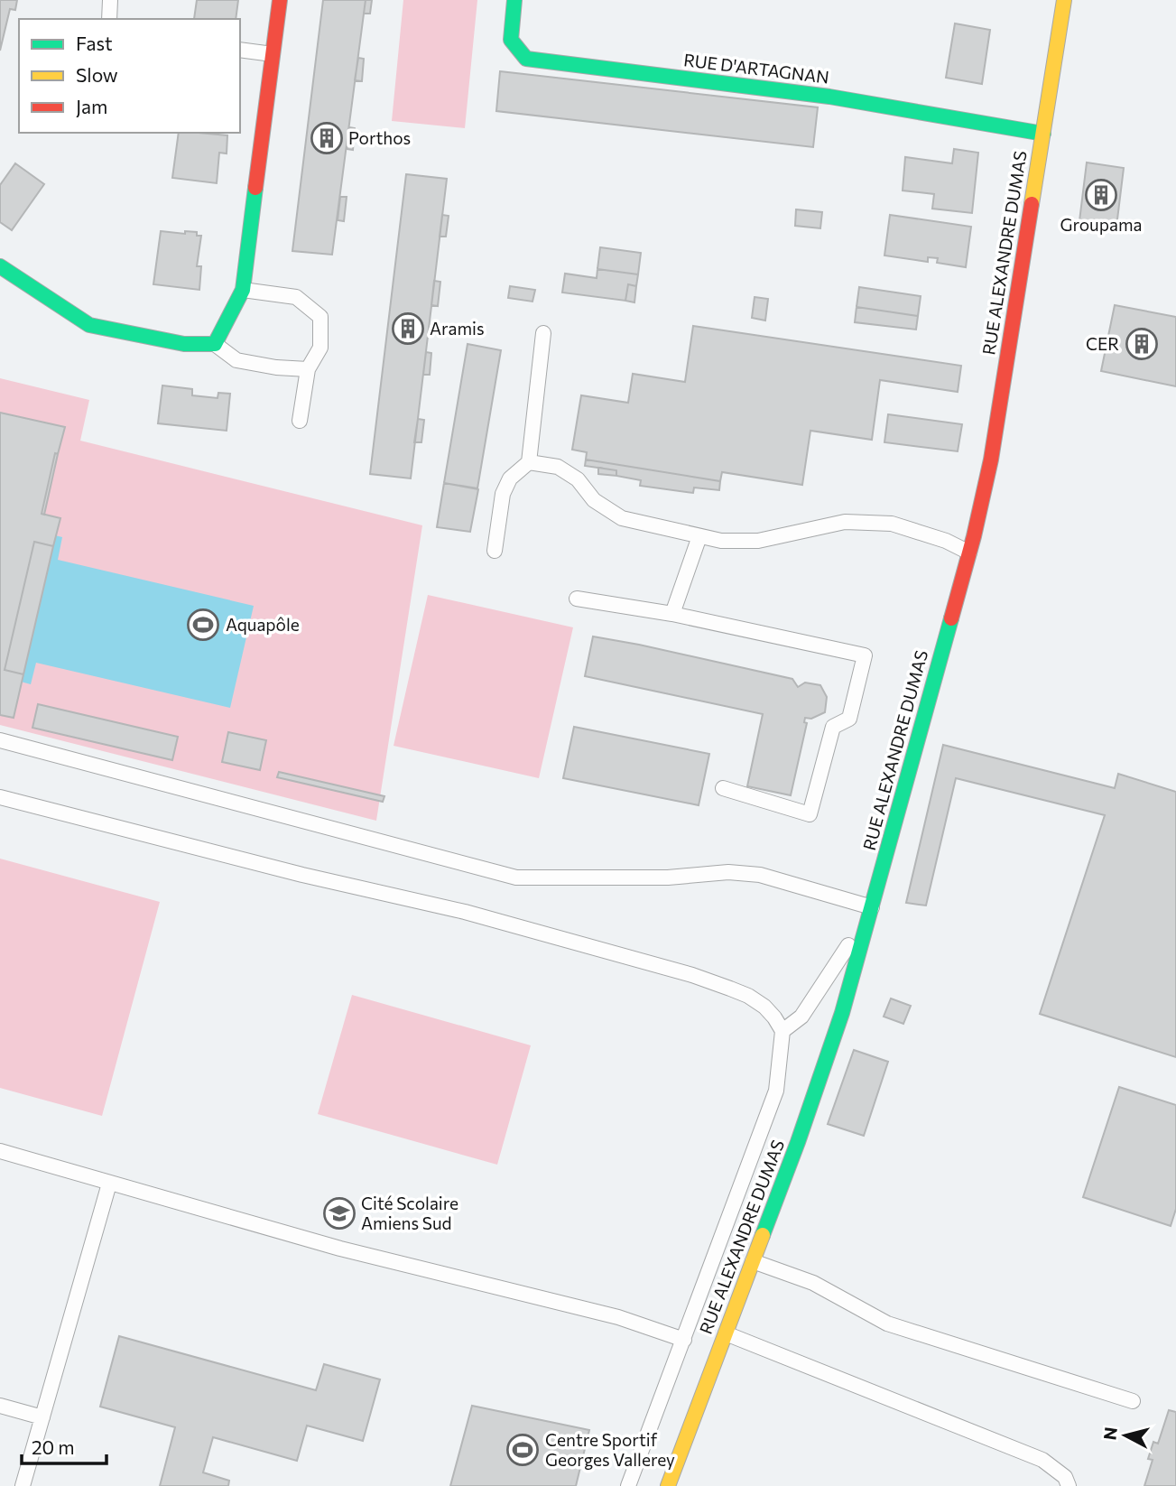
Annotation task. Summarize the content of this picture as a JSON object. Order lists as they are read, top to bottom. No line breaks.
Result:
{"streets":{"street":["RUE D'ARTAGNAN","RUE ALEXANDRE DUMAS"]},"crossings":[["RUE D'ARTAGNAN","RUE ALEXANDRE DUMAS"]],"places":{"building":["Porthos","Groupama","Aramis","CER"],"sports":["Aquapôle","Centre Sportif Georges Vallerey"],"school or university":["Cité Scolaire Amiens Sud"]},"legend":["Fast","Slow","Jam"],"scale_bar":"20 m","north":"left"}
